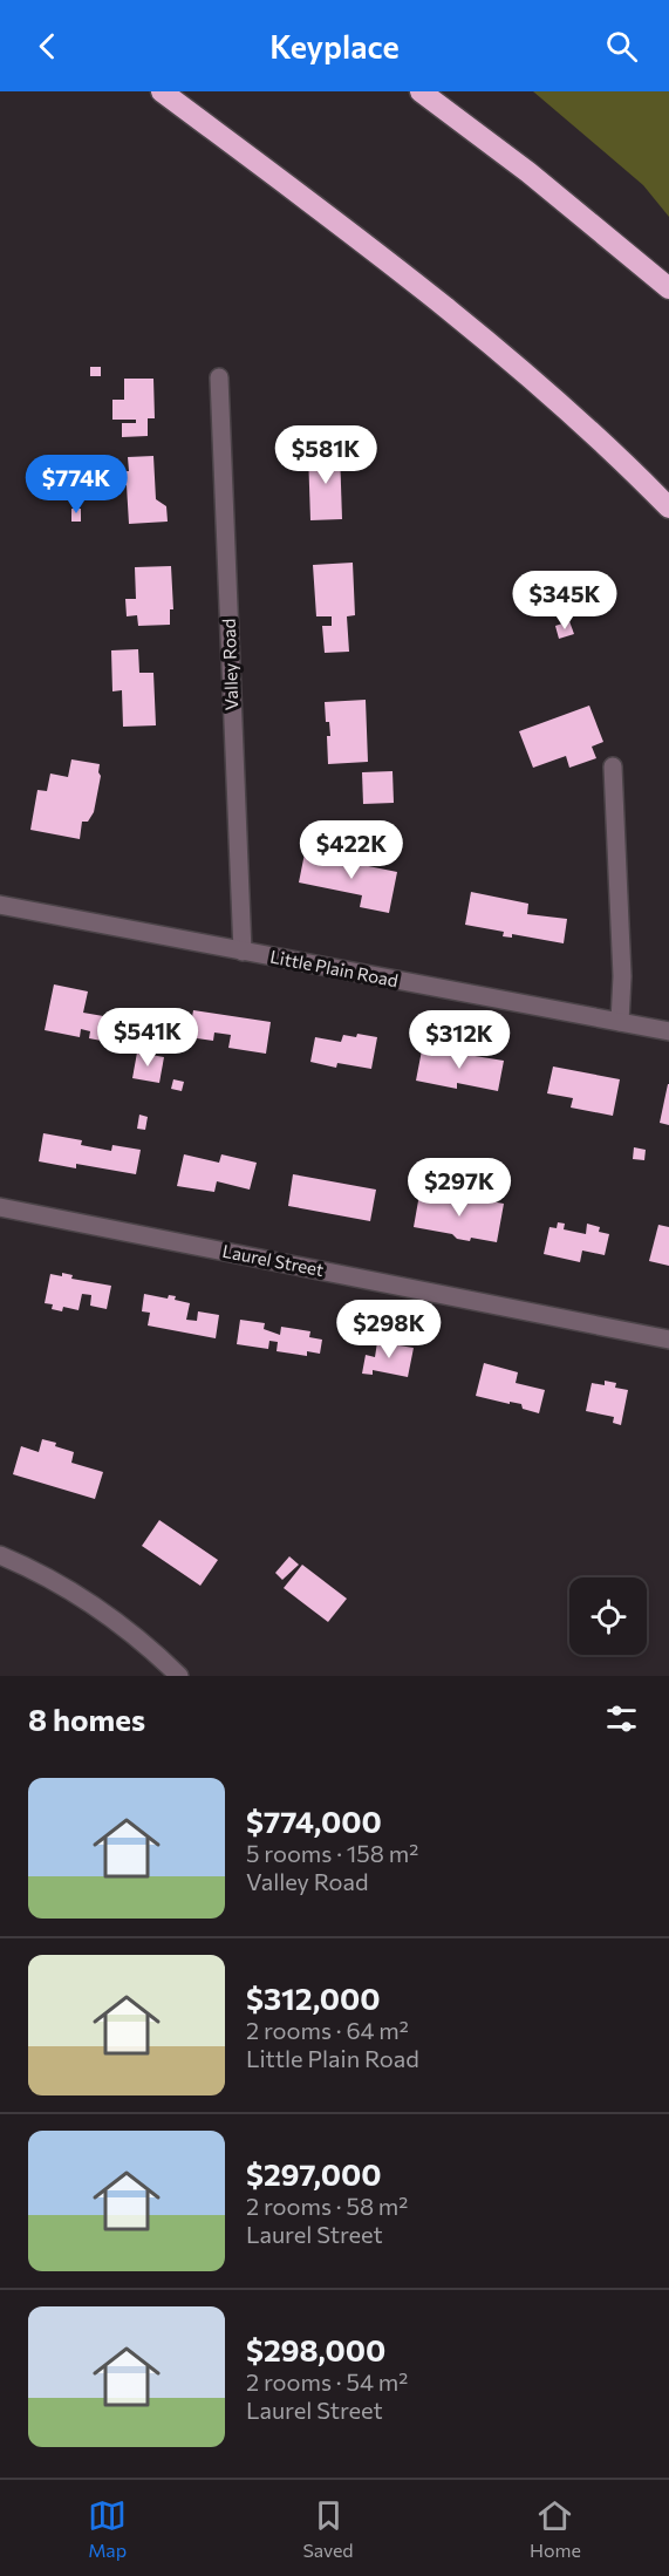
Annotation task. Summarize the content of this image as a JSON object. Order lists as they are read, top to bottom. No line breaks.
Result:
{"streets":{"street":["Valley Road","Little Plain Road","Laurel Street"]},"crossings":[["Valley Road","Little Plain Road"]],"page":{"header":"Keyplace","price":["$581K","$774K","$345K","$422K","$541K","$312K","$297K","$298K"],"heading":"8 homes","list":[{"name":"$774,000","note":"5 rooms · 158 m² · Valley Road"},{"name":"$312,000","note":"2 rooms · 64 m² · Little Plain Road"},{"name":"$297,000","note":"2 rooms · 58 m² · Laurel Street"},{"name":"$298,000","note":"2 rooms · 54 m² · Laurel Street"}],"tabs":["Map","Saved","Home"]}}
